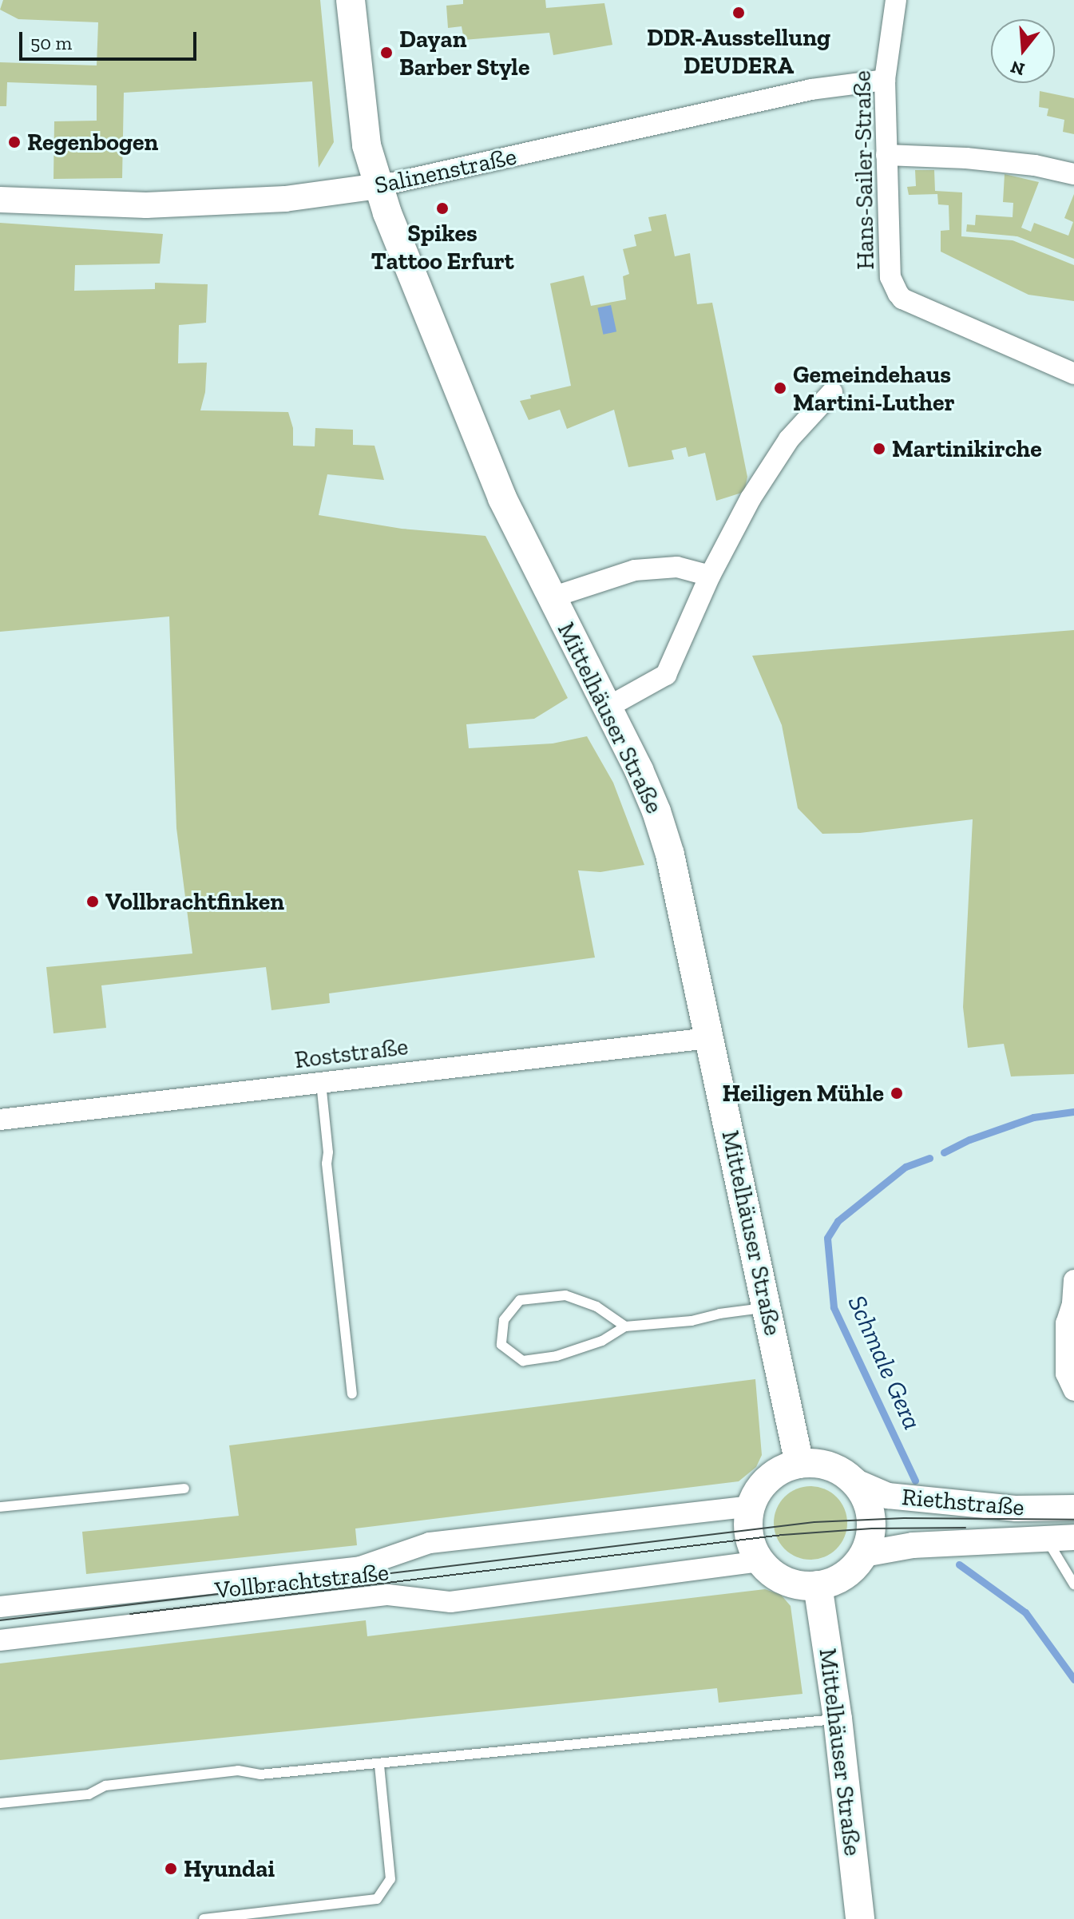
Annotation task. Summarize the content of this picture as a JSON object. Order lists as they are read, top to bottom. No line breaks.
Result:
{"streets":{"main road":["Mittelhäuser Straße"],"street":["Hans-Sailer-Straße","Salinenstraße","Roststraße","Riethstraße","Vollbrachtstraße"]},"crossings":[["Hans-Sailer-Straße","Salinenstraße"],["Salinenstraße","Mittelhäuser Straße"],["Mittelhäuser Straße","Roststraße"],["Mittelhäuser Straße","Riethstraße"],["Mittelhäuser Straße","Vollbrachtstraße"],["Riethstraße","Vollbrachtstraße"]],"water":["Schmale Gera"],"places":["DDR-Ausstellung DEUDERA","Dayan Barber Style","Regenbogen","Spikes Tattoo Erfurt","Gemeindehaus Martini-Luther","Martinikirche","Vollbrachtfinken","Heiligen Mühle","Hyundai"],"scale_bar":"50 m","north":"bottom"}
